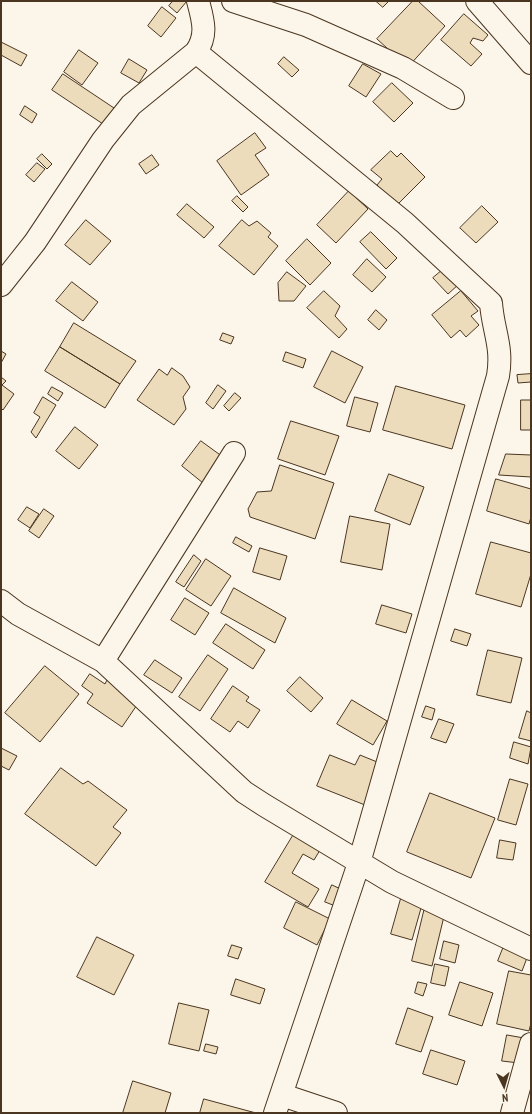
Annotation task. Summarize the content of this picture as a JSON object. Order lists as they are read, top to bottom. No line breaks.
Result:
{"north":"bottom"}
